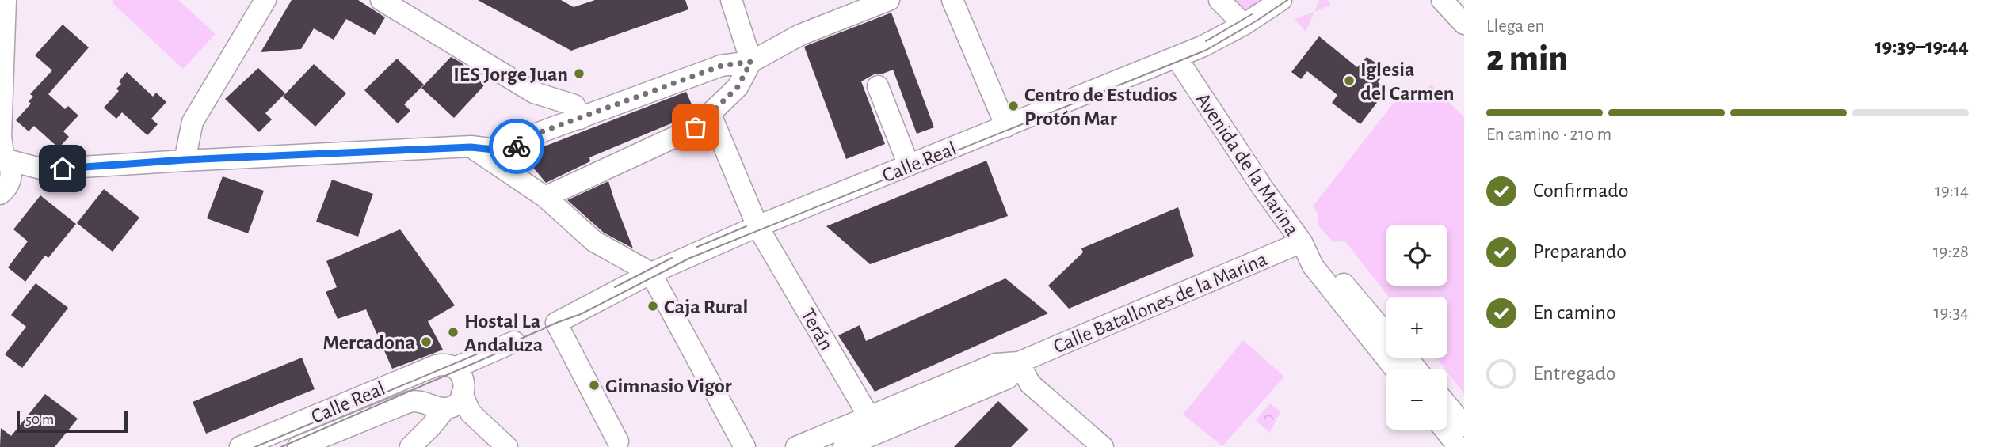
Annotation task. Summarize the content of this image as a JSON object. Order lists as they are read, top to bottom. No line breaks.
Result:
{"streets":{"street":["Calle Real","Avenida de la Marina","Calle Batallones de la Marina","Terán"]},"crossings":[["Calle Real","Avenida de la Marina"],["Calle Real","Terán"],["Avenida de la Marina","Calle Batallones de la Marina"]],"places":["IES Jorge Juan","Iglesia del Carmen","Centro de Estudios Protón Mar","Caja Rural","Hostal La Andaluza","Mercadona","Gimnasio Vigor"],"scale_bar":"50 m","page":{"heading":["2 min","Llega en","19:39–19:44"],"bar":"En camino · 210 m","list":[["Confirmado","19:14"],["Preparando","19:28"],["En camino","19:34"],"Entregado"],"map_buttons":["+","−"],"scale":"50 m"}}
